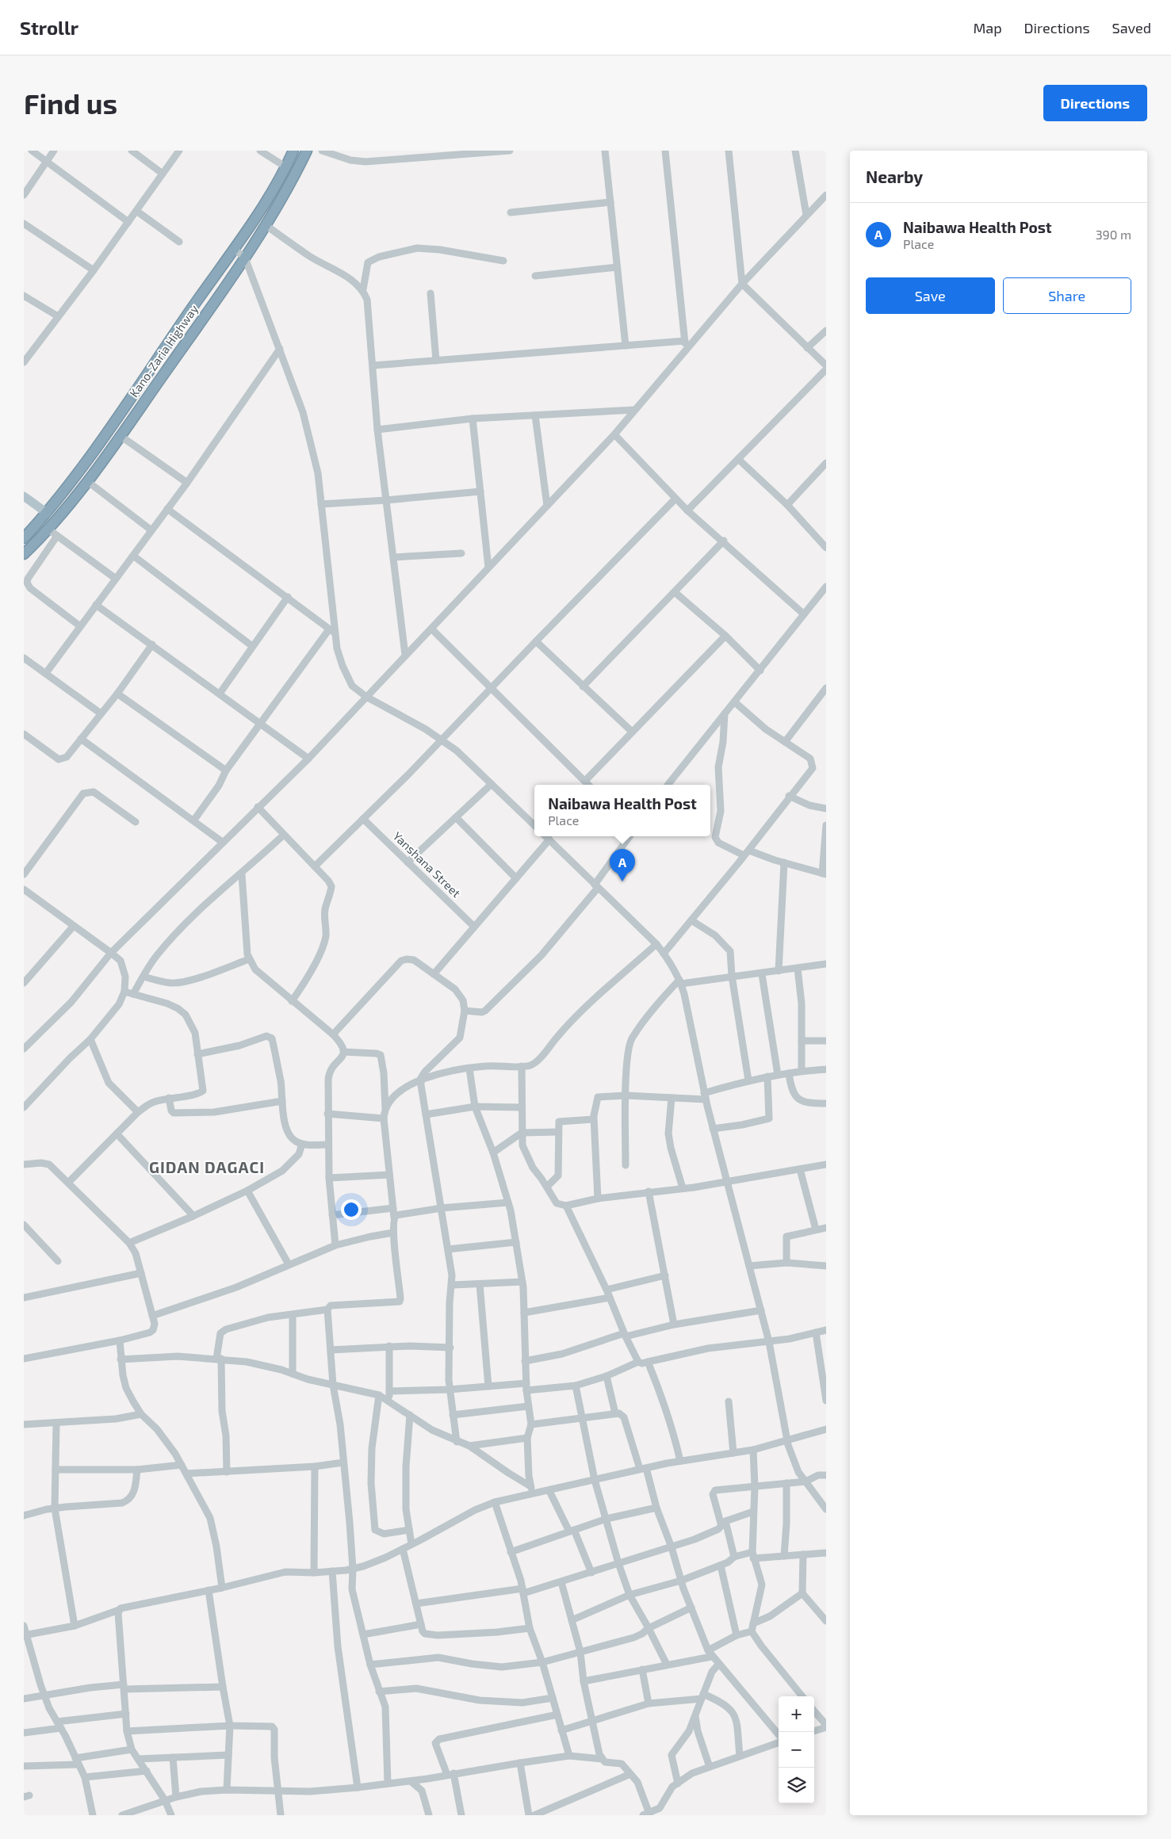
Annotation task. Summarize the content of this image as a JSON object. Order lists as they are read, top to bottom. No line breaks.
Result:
{"streets":{"highway":["Kano-Zaria Highway"],"street":["Yanshana Street"]},"districts":["GIDAN DAGACI"],"page":{"header":"Strollr","nav":["Map","Directions","Saved"],"buttons":["Directions",["Save","Share"]],"title":"Find us","heading":"Nearby","list":[{"mark":"A","name":"Naibawa Health Post","note":"Place","value":"390 m"}],"popup":["Naibawa Health Post","Place"],"pins":"A","map_buttons":["+","−"]}}
